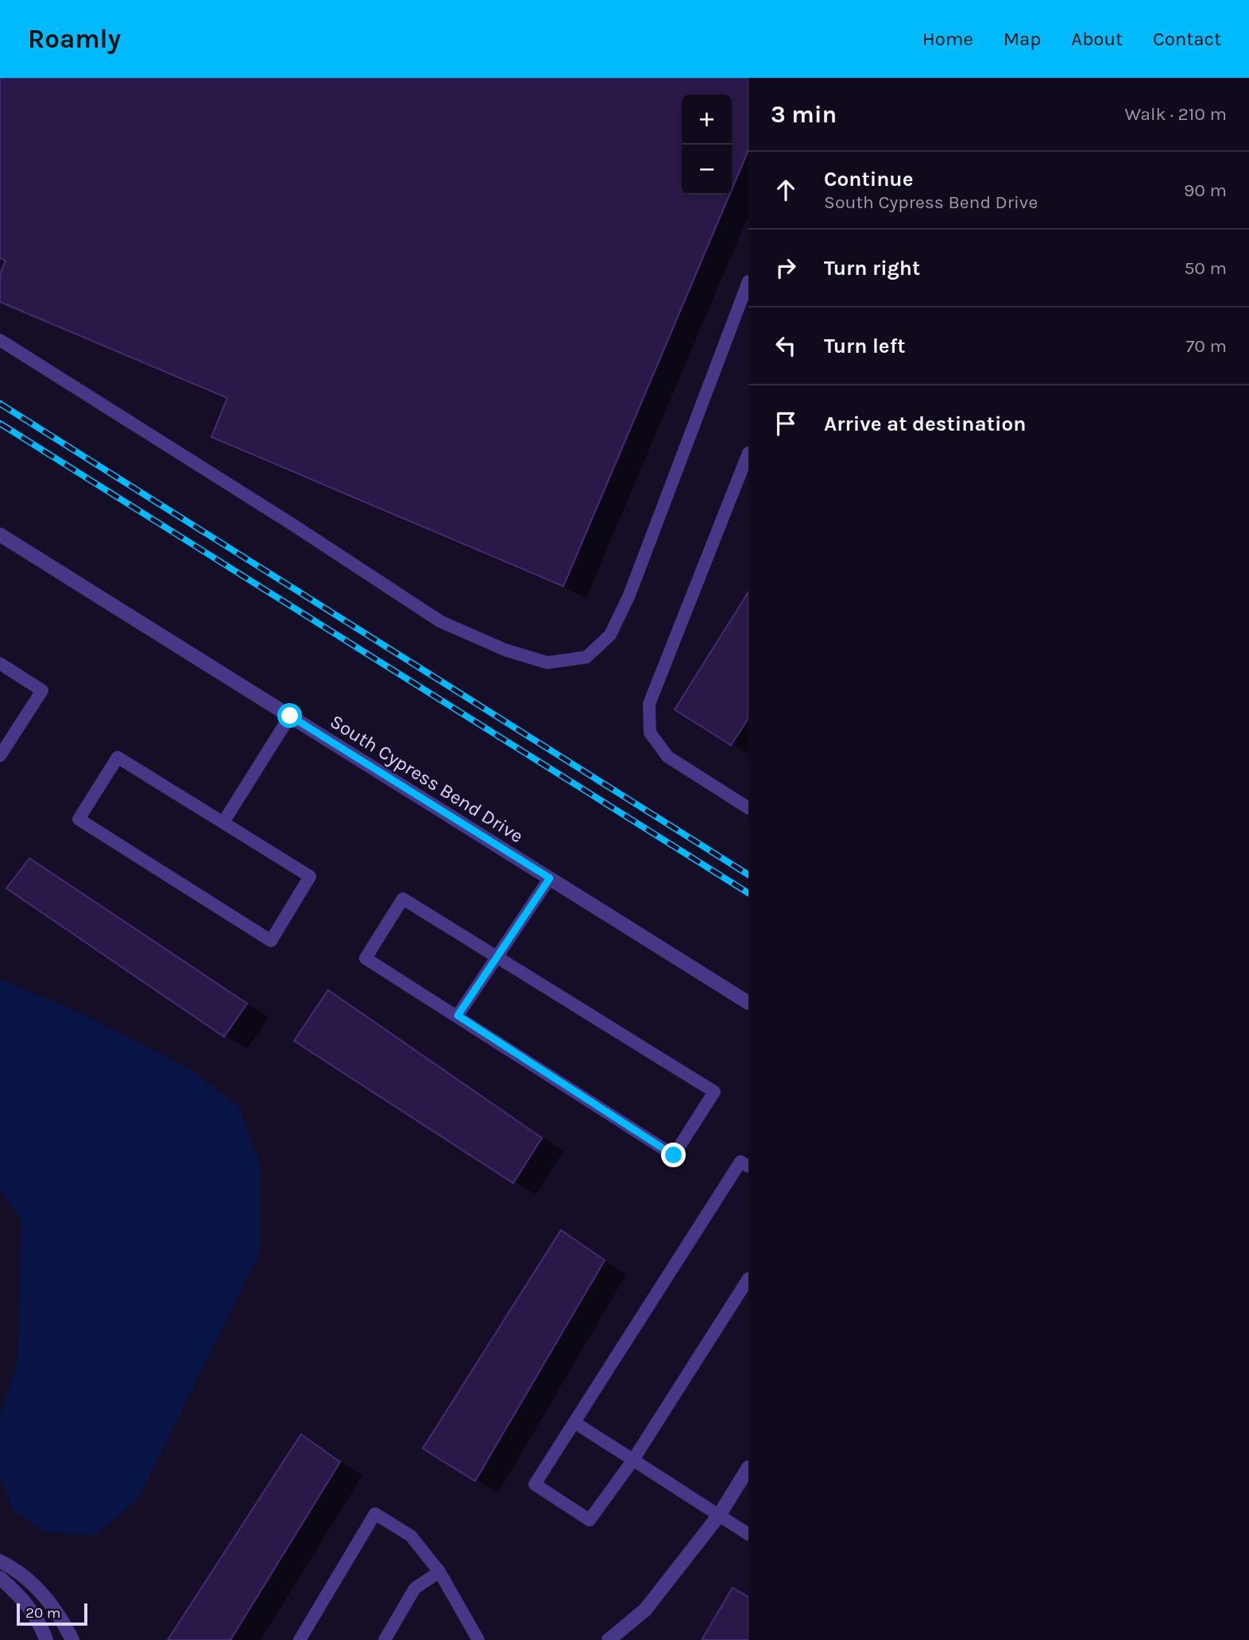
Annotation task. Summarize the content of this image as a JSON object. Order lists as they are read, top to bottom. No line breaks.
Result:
{"streets":{"street":["South Cypress Bend Drive"]},"scale_bar":"20 m","page":{"header":"Roamly","nav":["Home","Map","About","Contact"],"heading":["3 min","Walk · 210 m"],"map_buttons":["+","−"],"list":[["Continue","South Cypress Bend Drive","90 m"],["Turn right","50 m"],["Turn left","70 m"],"Arrive at destination"],"scale":"20 m"}}
